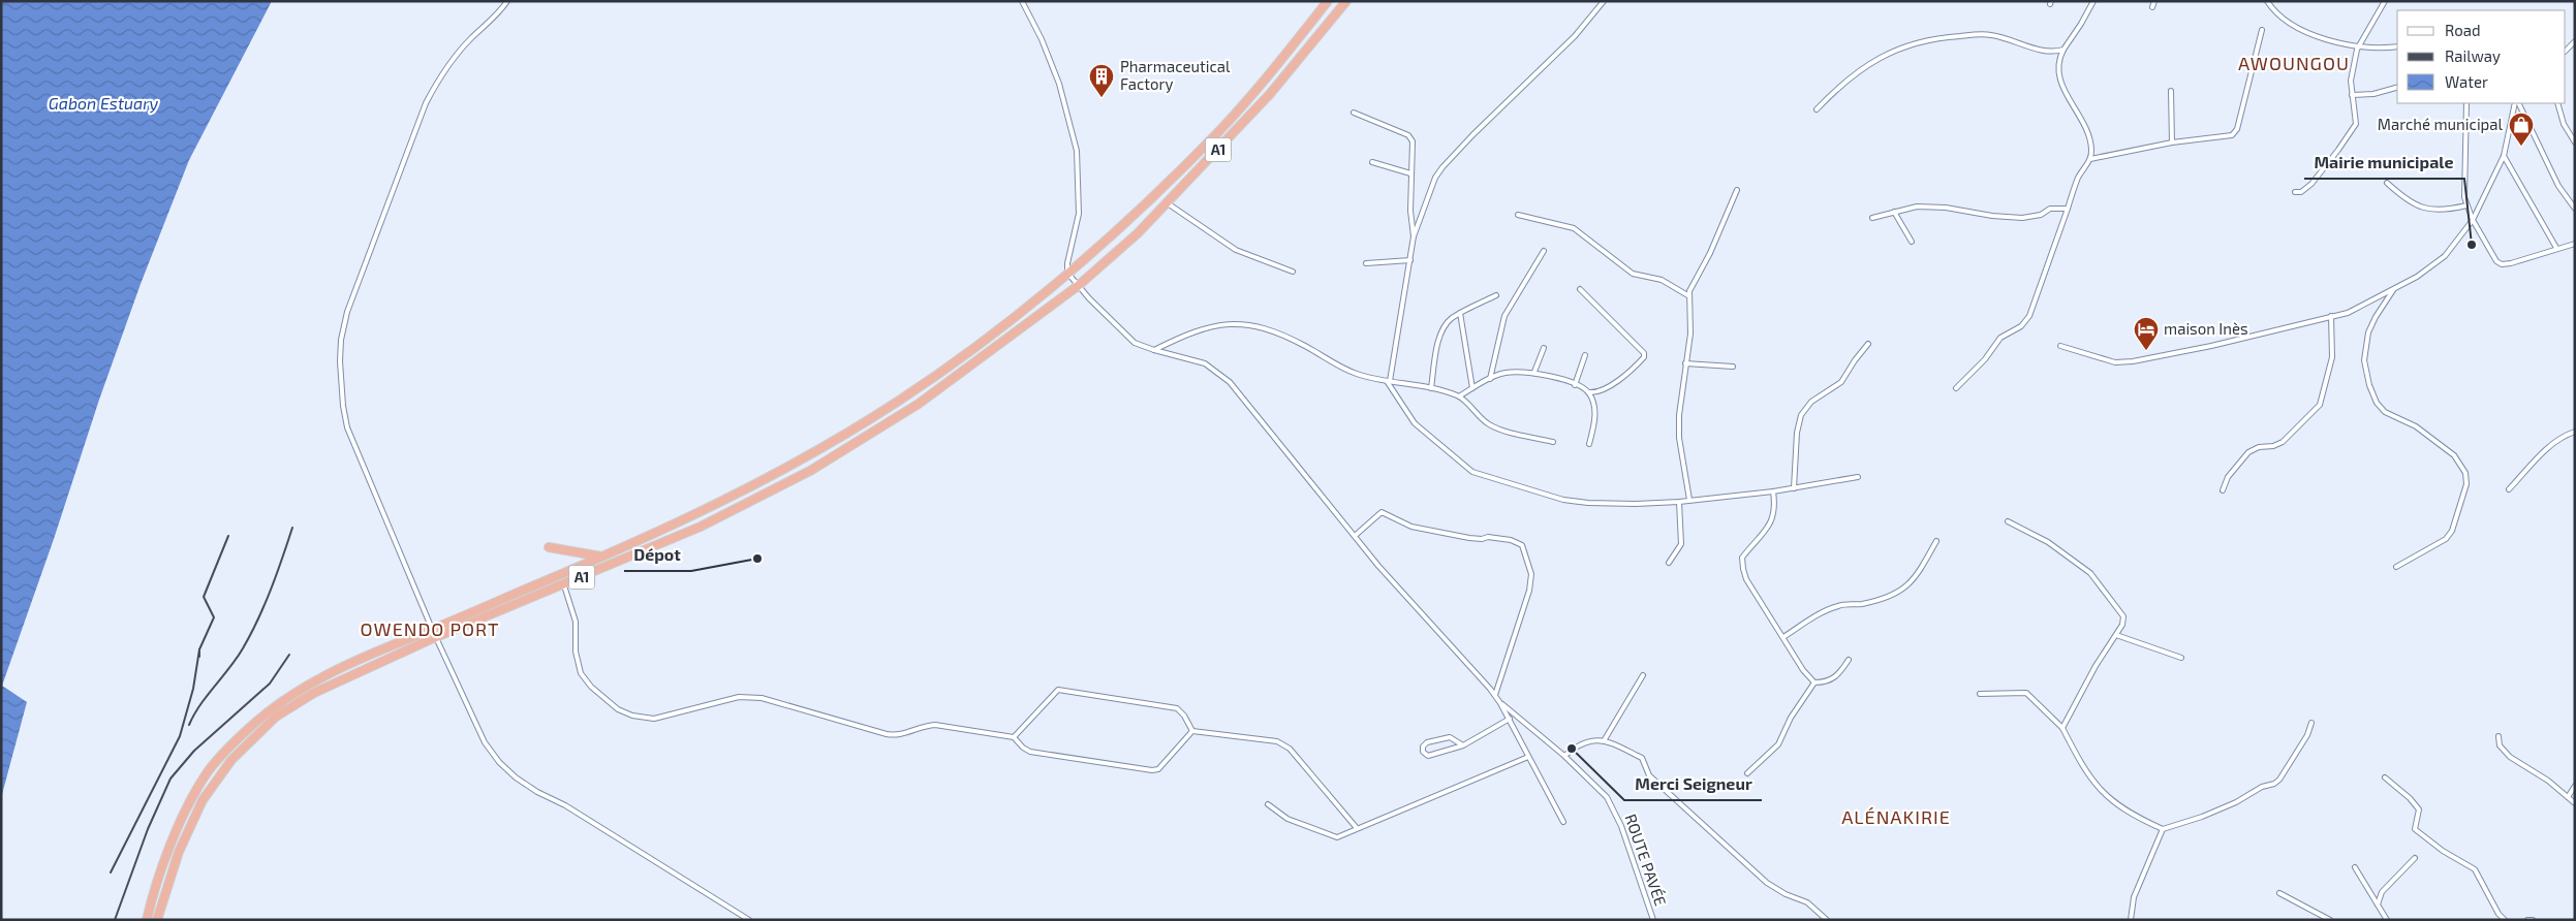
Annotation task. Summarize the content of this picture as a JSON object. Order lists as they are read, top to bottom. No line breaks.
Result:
{"streets":{"highway":["A1"],"street":["ROUTE PAVÉE"]},"districts":["AWOUNGOU","OWENDO PORT","ALÉNAKIRIE"],"water":["Gabon Estuary"],"places":{"building":["Pharmaceutical Factory"],"shop":["Marché municipal"],"other":["Mairie municipale","Dépot","Merci Seigneur"],"hotel":["maison Inès"]},"legend":["Road","Railway","Water"]}
